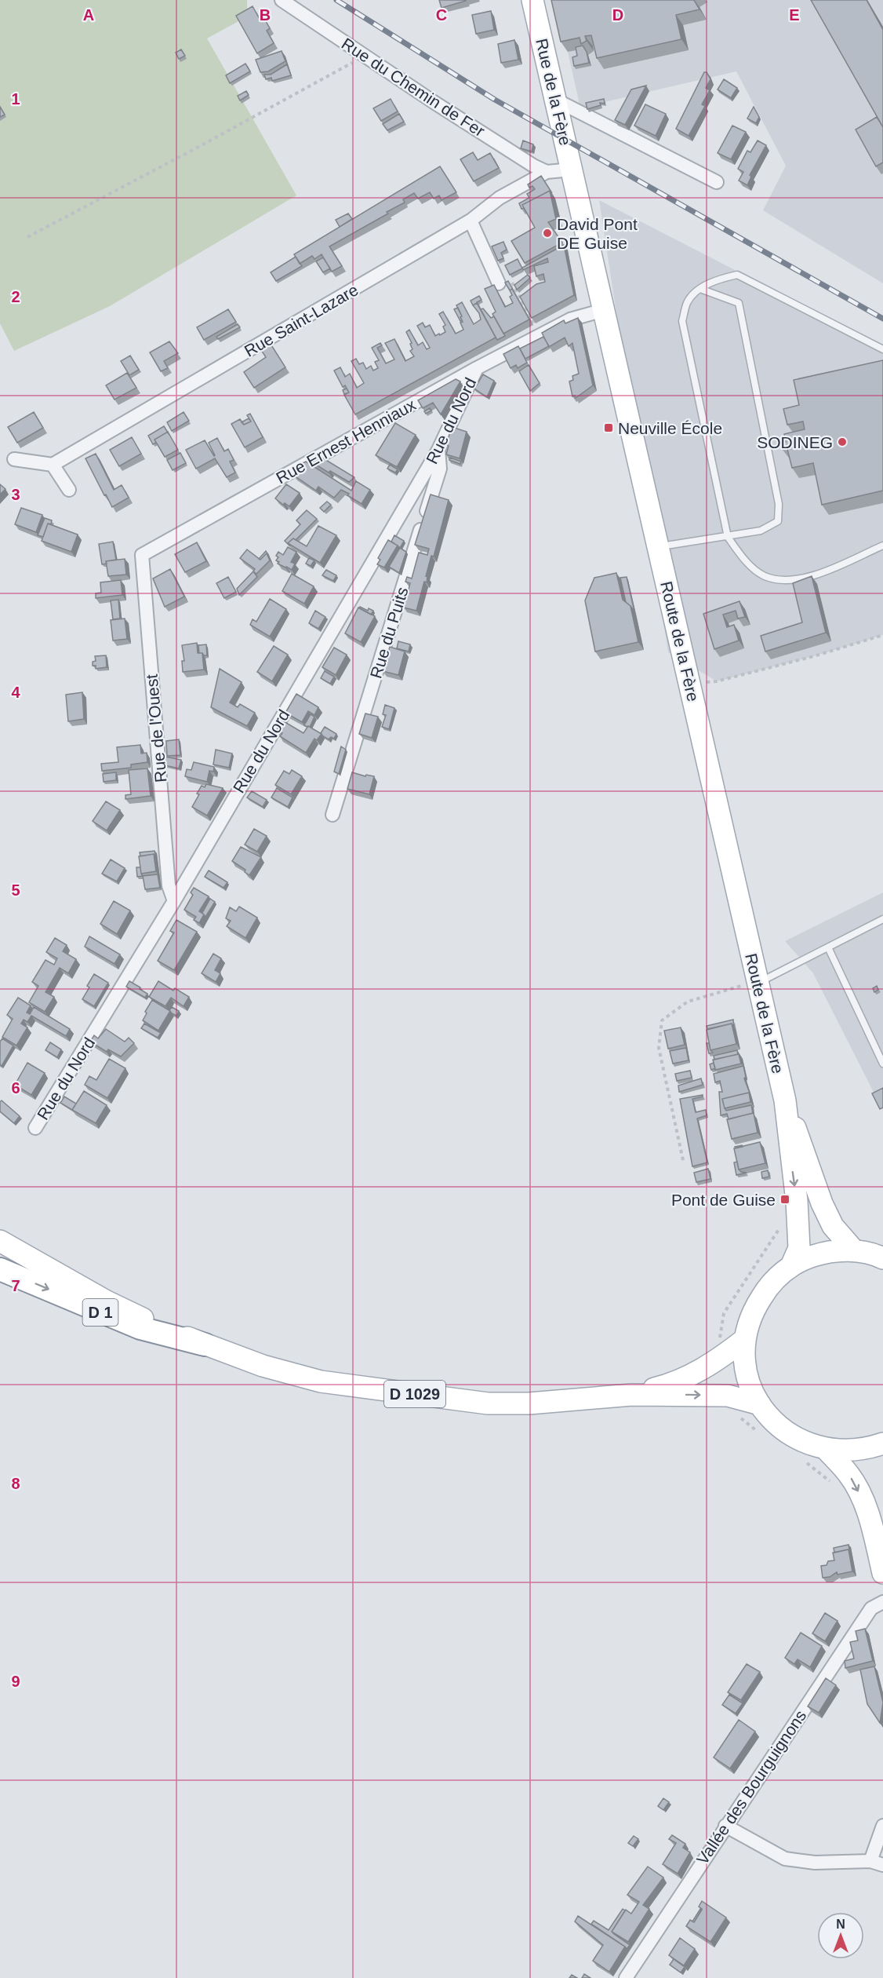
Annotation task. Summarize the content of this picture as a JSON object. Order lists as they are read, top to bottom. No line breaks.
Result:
{"streets":{"highway":["D 1"],"main road":["Rue de la Fère","Route de la Fère","D 1029"],"street":["Rue du Chemin de Fer","Rue Saint-Lazare","Rue du Nord","Rue Ernest Henniaux","Rue du Puits","Rue de l'Ouest","Vallée des Bourguignons"]},"crossings":[["Rue du Chemin de Fer","Rue Saint-Lazare"],["Rue de la Fère","Route de la Fère"],["Rue du Nord","Rue Ernest Henniaux"],["Rue du Nord","Rue du Puits"],["Rue du Nord","Rue de l'Ouest"],["Rue Ernest Henniaux","Route de la Fère"],["Rue Ernest Henniaux","Rue de l'Ouest"],["D 1","D 1029"]],"places":{"other":["David Pont DE Guise","SODINEG"],"transit":["Neuville École","Pont de Guise"]},"north":"top","grid":{"columns":["A","B","C","D","E"],"rows":["1","2","3","4","5","6","7","8","9"]}}
